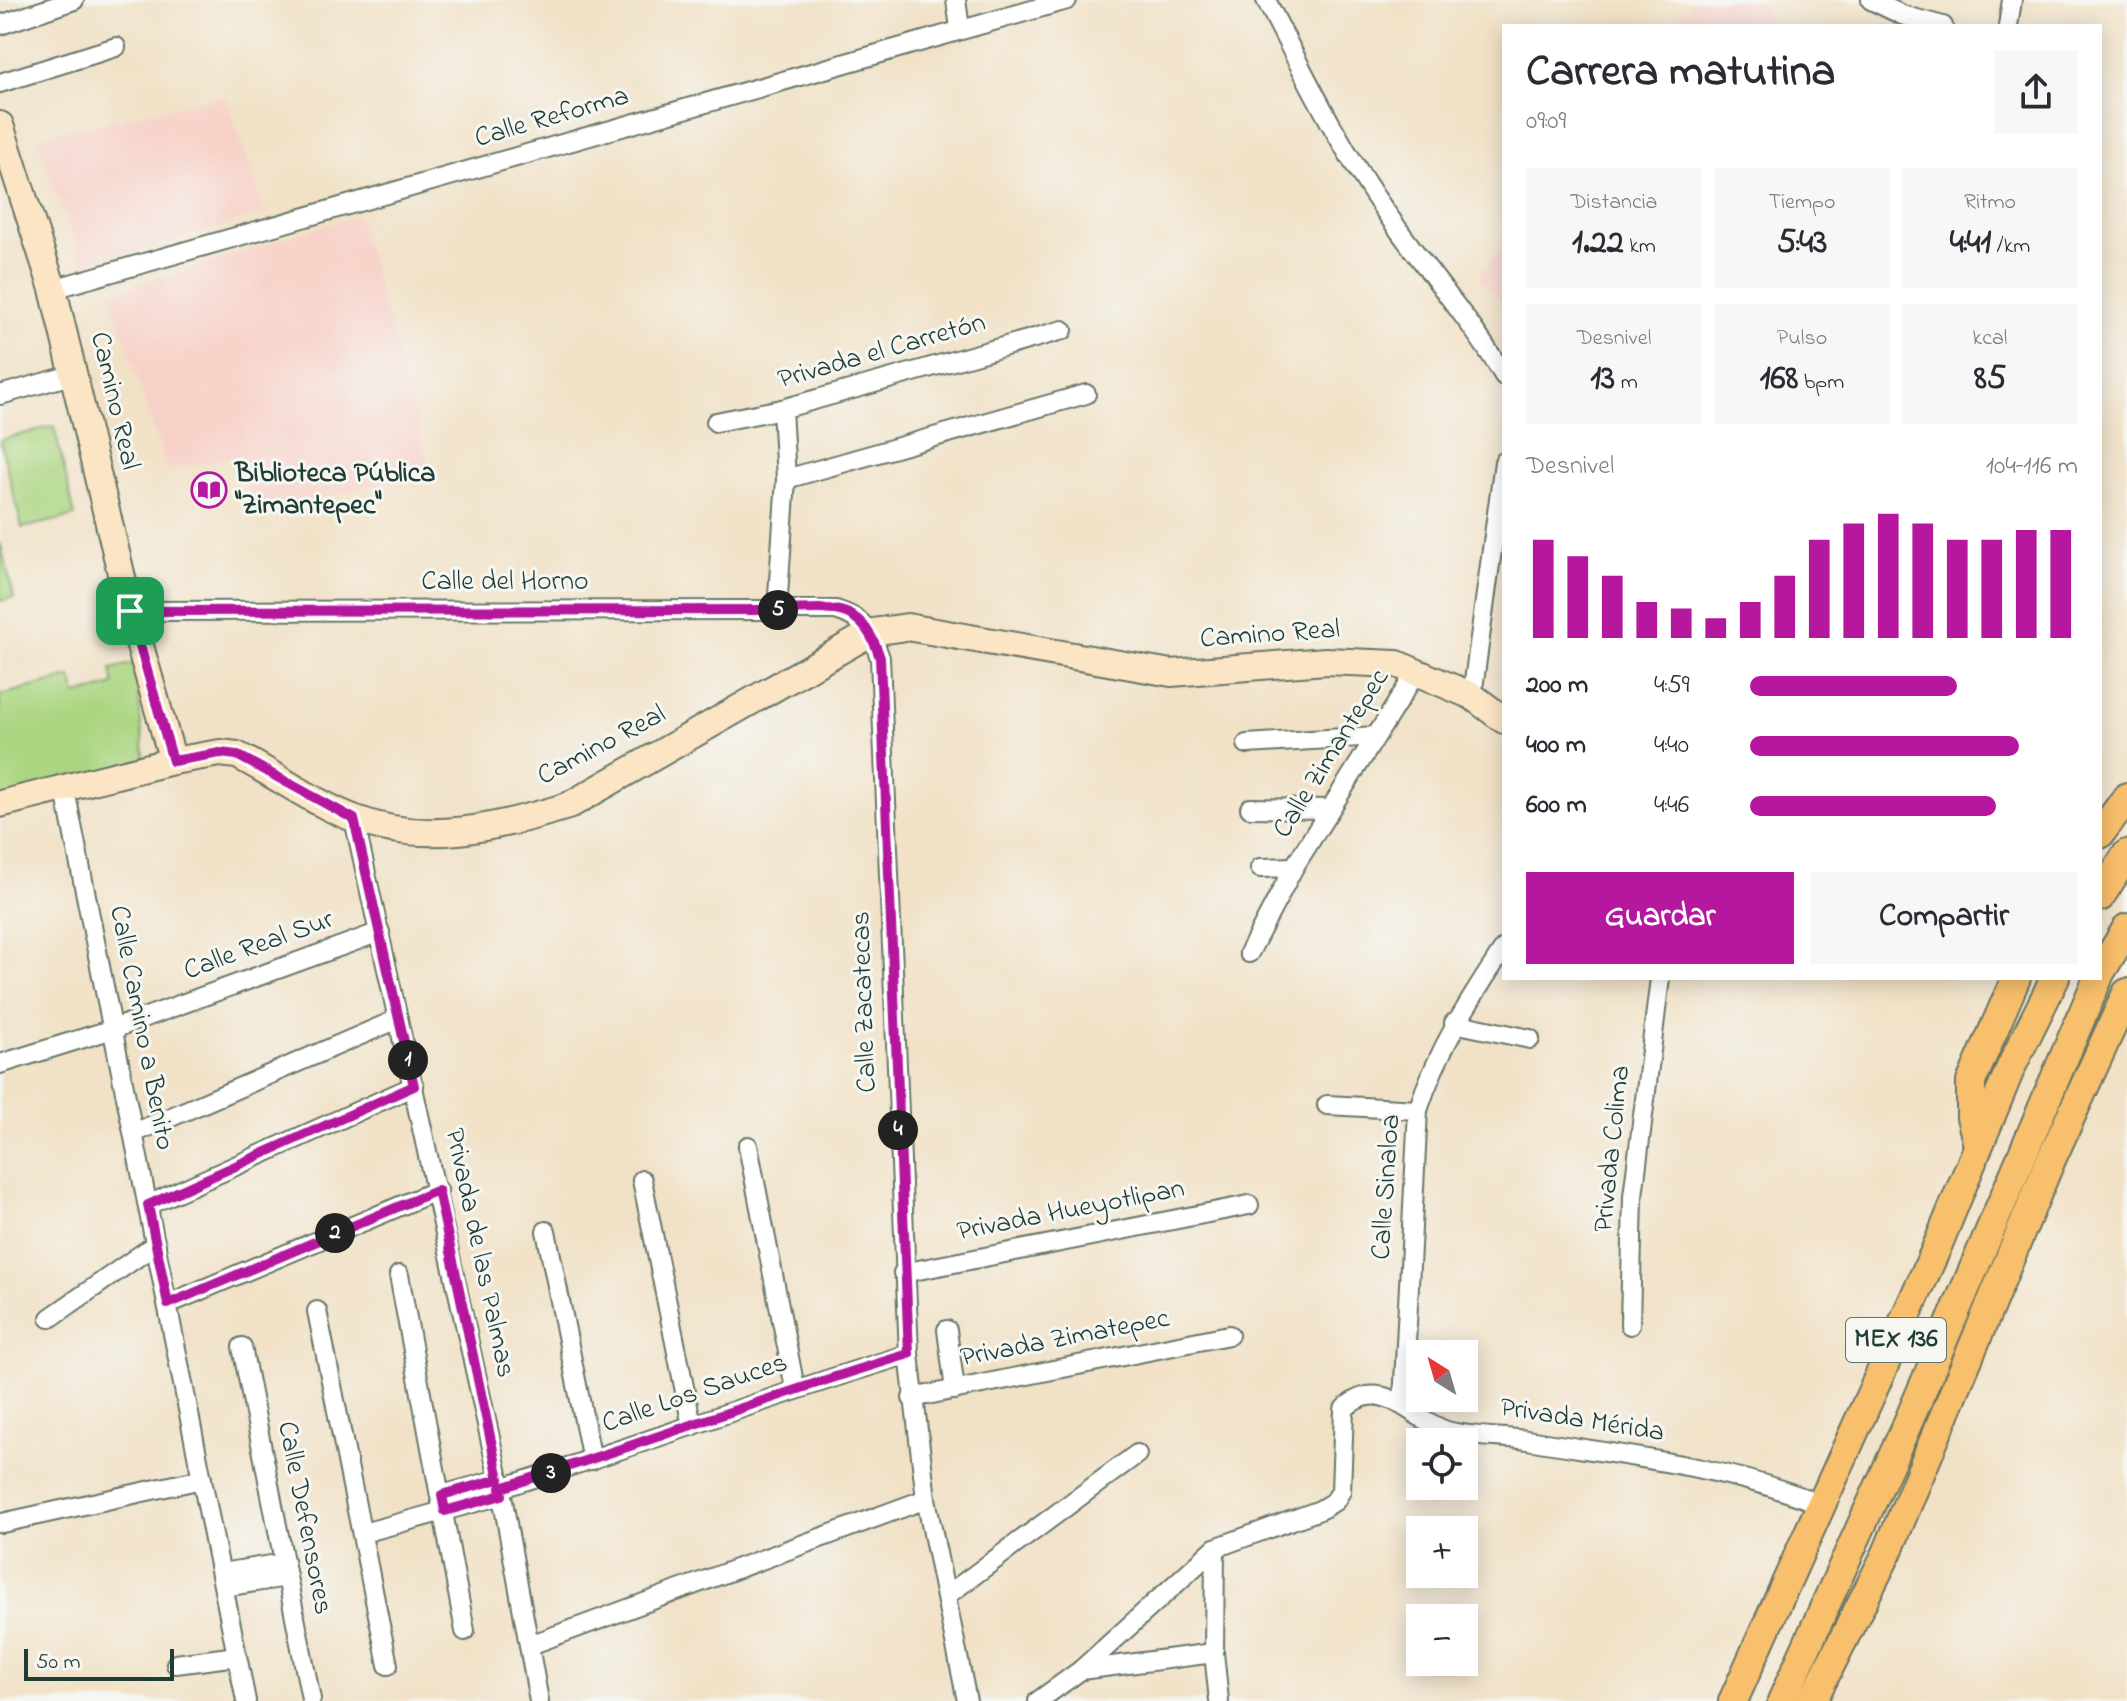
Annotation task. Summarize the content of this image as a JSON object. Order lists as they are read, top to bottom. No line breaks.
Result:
{"streets":{"main road":["Camino Real","MEX 136"],"street":["Calle Reforma","Privada el Carretón","Calle del Horno","Calle Zimantepec","Calle Real Sur","Calle Zacatecas","Calle Camino a Benito","Privada Colima","Calle Sinaloa","Privada Hueyotlipan","Privada de las Palmas","Privada Zimatepec","Calle Los Sauces","Privada Mérida","Calle Defensores"]},"crossings":[["Calle Reforma","Camino Real"],["Camino Real","Calle del Horno"],["Camino Real","Calle Zimantepec"],["Camino Real","Calle Zacatecas"],["Camino Real","Privada de las Palmas"],["Calle del Horno","Calle Zacatecas"],["Calle Real Sur","Calle Camino a Benito"],["Calle Real Sur","Privada de las Palmas"],["Calle Zacatecas","Privada Hueyotlipan"],["Calle Zacatecas","Privada Zimatepec"],["Calle Zacatecas","Calle Los Sauces"],["Calle Sinaloa","Privada Mérida"],["Privada de las Palmas","Calle Los Sauces"],["MEX 136","Privada Mérida"]],"places":{"library":["Biblioteca Pública \"Zimantepec\""]},"scale_bar":"50 m","north":"top left","page":{"heading":["Carrera matutina","09:09"],"stats":[["Distancia","1.22 km"],["Tiempo","5:43"],["Ritmo","4:41 /km"],["Desnivel","13 m"],["Pulso","168 bpm"],["kcal","85"]],"chart":["Desnivel","104–116 m"],"pins":["5","1","4","2","3"],"list":[{"name":"200 m","note":"4:59"},{"name":"400 m","note":"4:40"},{"name":"600 m","note":"4:46"}],"buttons":["Guardar","Compartir"],"map_buttons":["+","−"],"scale":"50 m"}}
